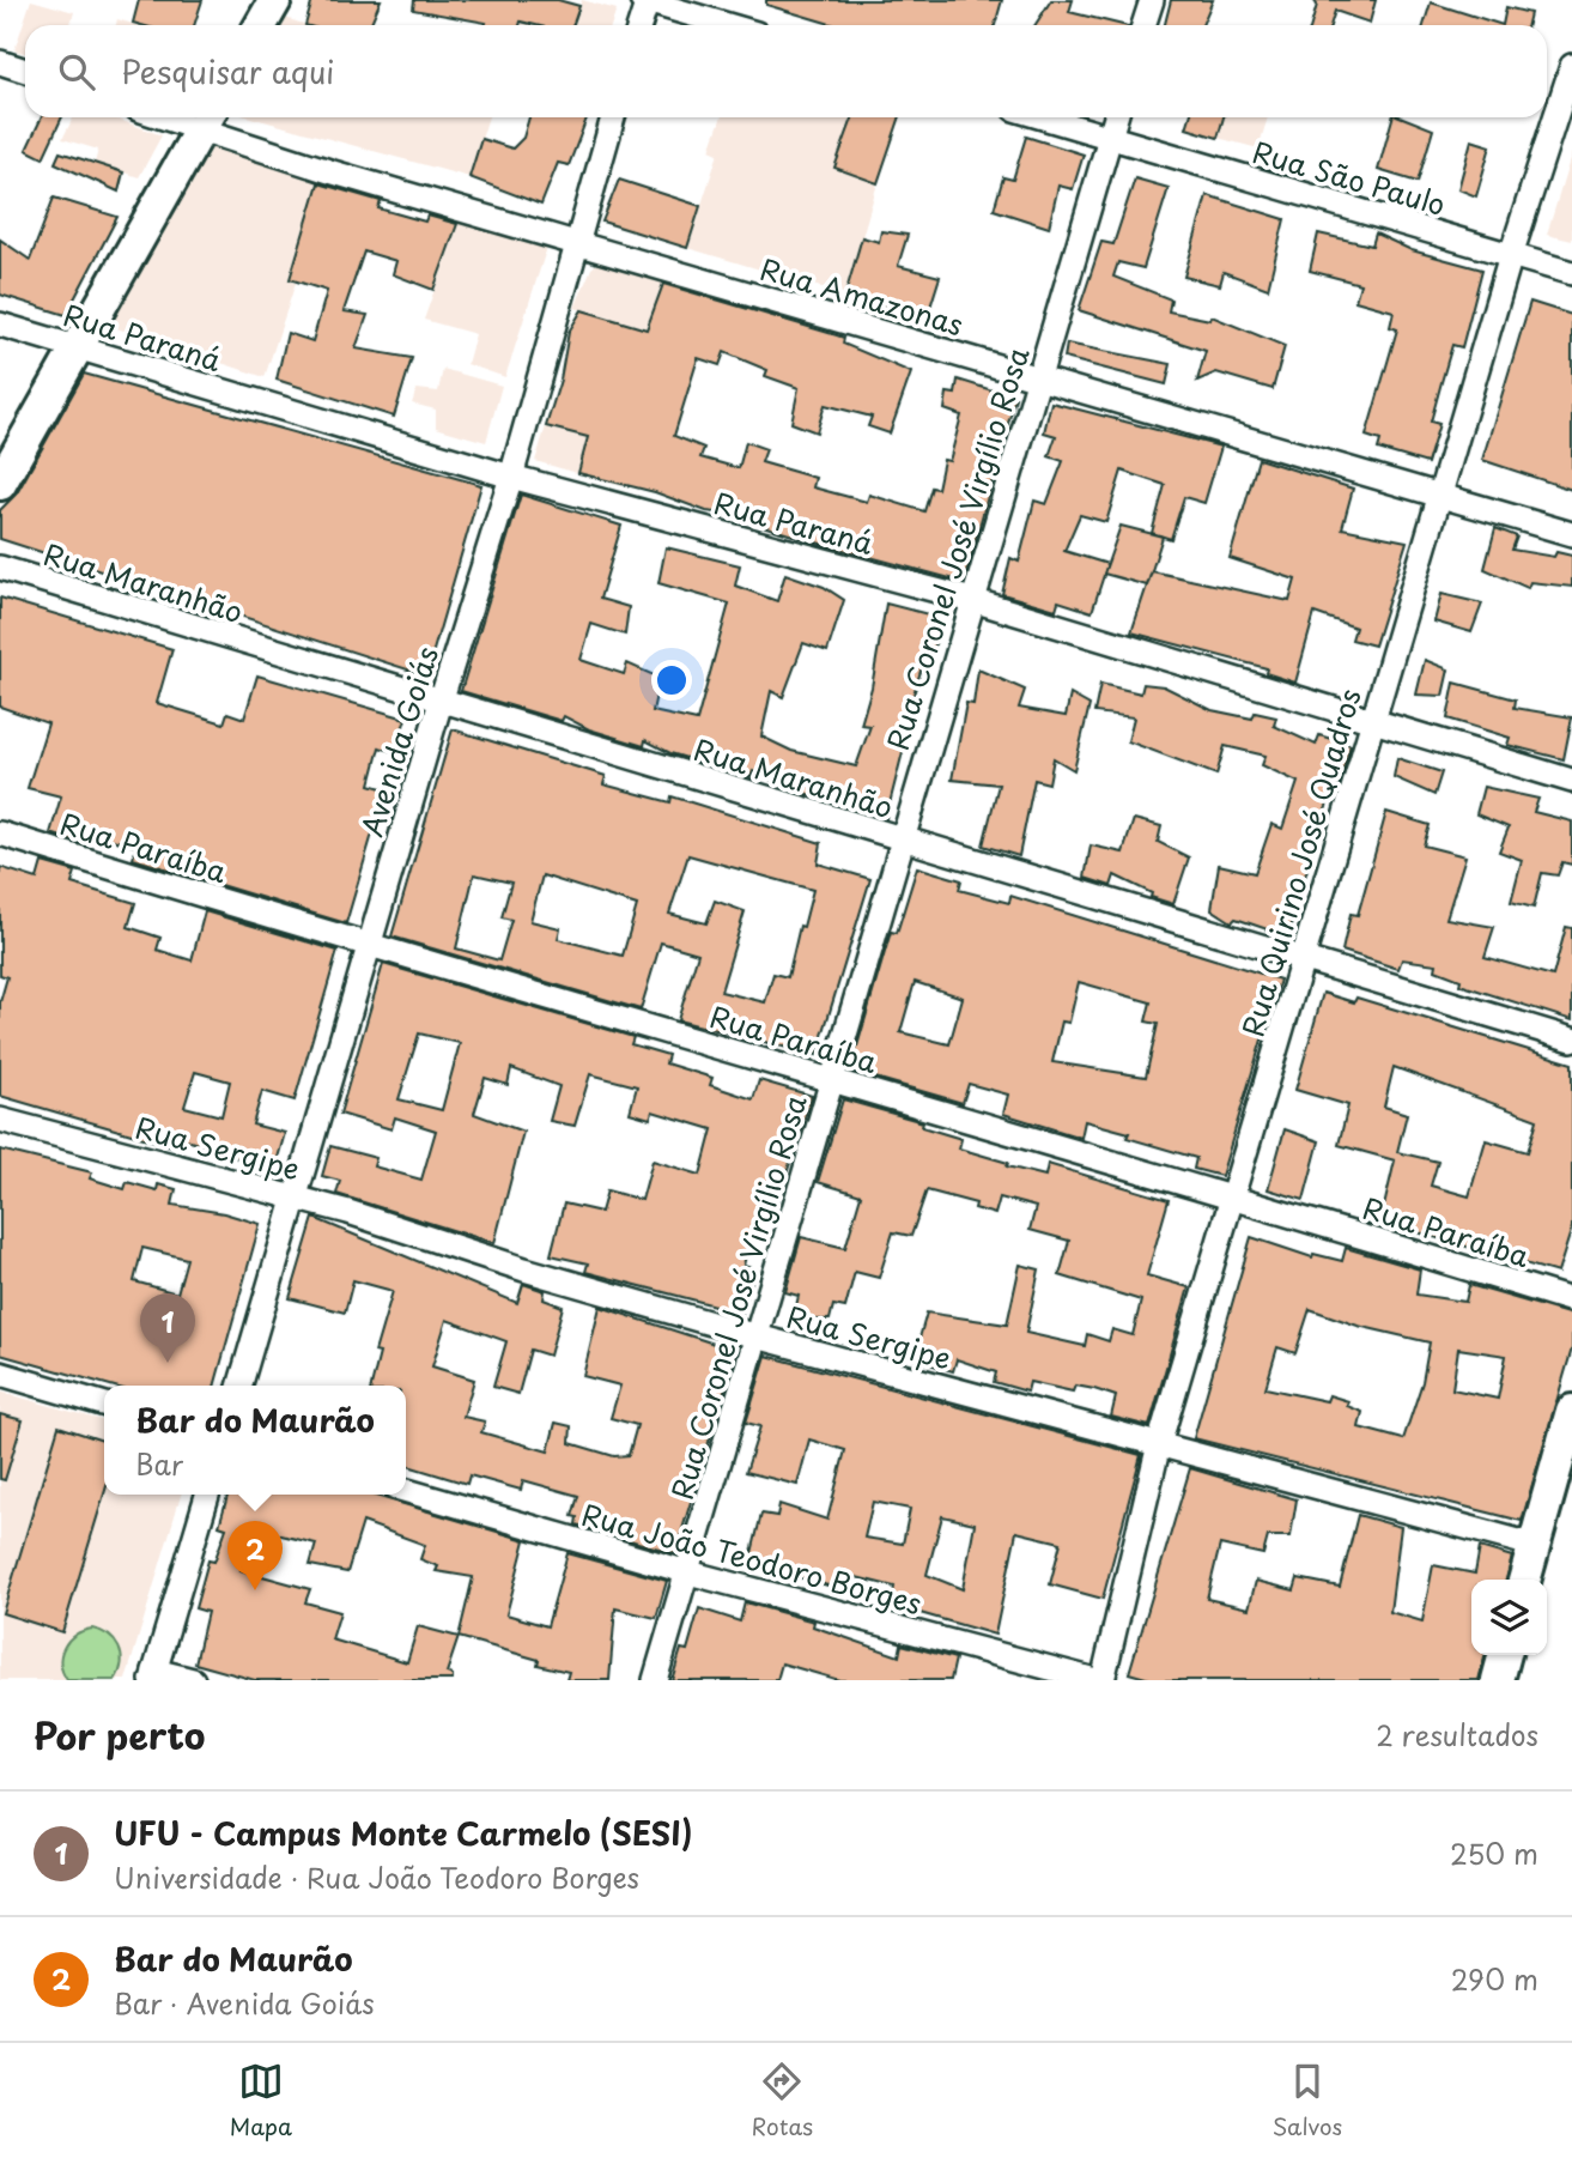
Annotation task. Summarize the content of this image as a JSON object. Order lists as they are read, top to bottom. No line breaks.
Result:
{"streets":{"street":["Rua São Paulo","Rua Amazonas","Rua Paraná","Rua Coronel José Virgílio Rosa","Rua Maranhão","Avenida Goiás","Rua Paraíba","Rua Quirino José Quadros","Rua Sergipe","Rua João Teodoro Borges"]},"crossings":[["Rua São Paulo","Rua Coronel José Virgílio Rosa"],["Rua São Paulo","Rua Quirino José Quadros"],["Rua Amazonas","Rua Coronel José Virgílio Rosa"],["Rua Amazonas","Avenida Goiás"],["Rua Amazonas","Rua Quirino José Quadros"],["Rua Paraná","Rua Coronel José Virgílio Rosa"],["Rua Paraná","Avenida Goiás"],["Rua Paraná","Rua Quirino José Quadros"],["Rua Coronel José Virgílio Rosa","Rua Maranhão"],["Rua Coronel José Virgílio Rosa","Rua Paraíba"],["Rua Coronel José Virgílio Rosa","Rua Sergipe"],["Rua Coronel José Virgílio Rosa","Rua João Teodoro Borges"],["Rua Maranhão","Avenida Goiás"],["Rua Maranhão","Rua Quirino José Quadros"],["Avenida Goiás","Rua Paraíba"],["Avenida Goiás","Rua Sergipe"],["Rua Paraíba","Rua Quirino José Quadros"],["Rua Quirino José Quadros","Rua Sergipe"]],"page":{"search":"Pesquisar aqui","pins":["1","2"],"popup":["Bar do Maurão","Bar"],"heading":["Por perto","2 resultados"],"list":[{"mark":"1","name":"UFU - Campus Monte Carmelo (SESI)","note":"Universidade · Rua João Teodoro Borges","value":"250 m"},{"mark":"2","name":"Bar do Maurão","note":"Bar · Avenida Goiás","value":"290 m"}],"nav":["Mapa","Rotas","Salvos"]}}
